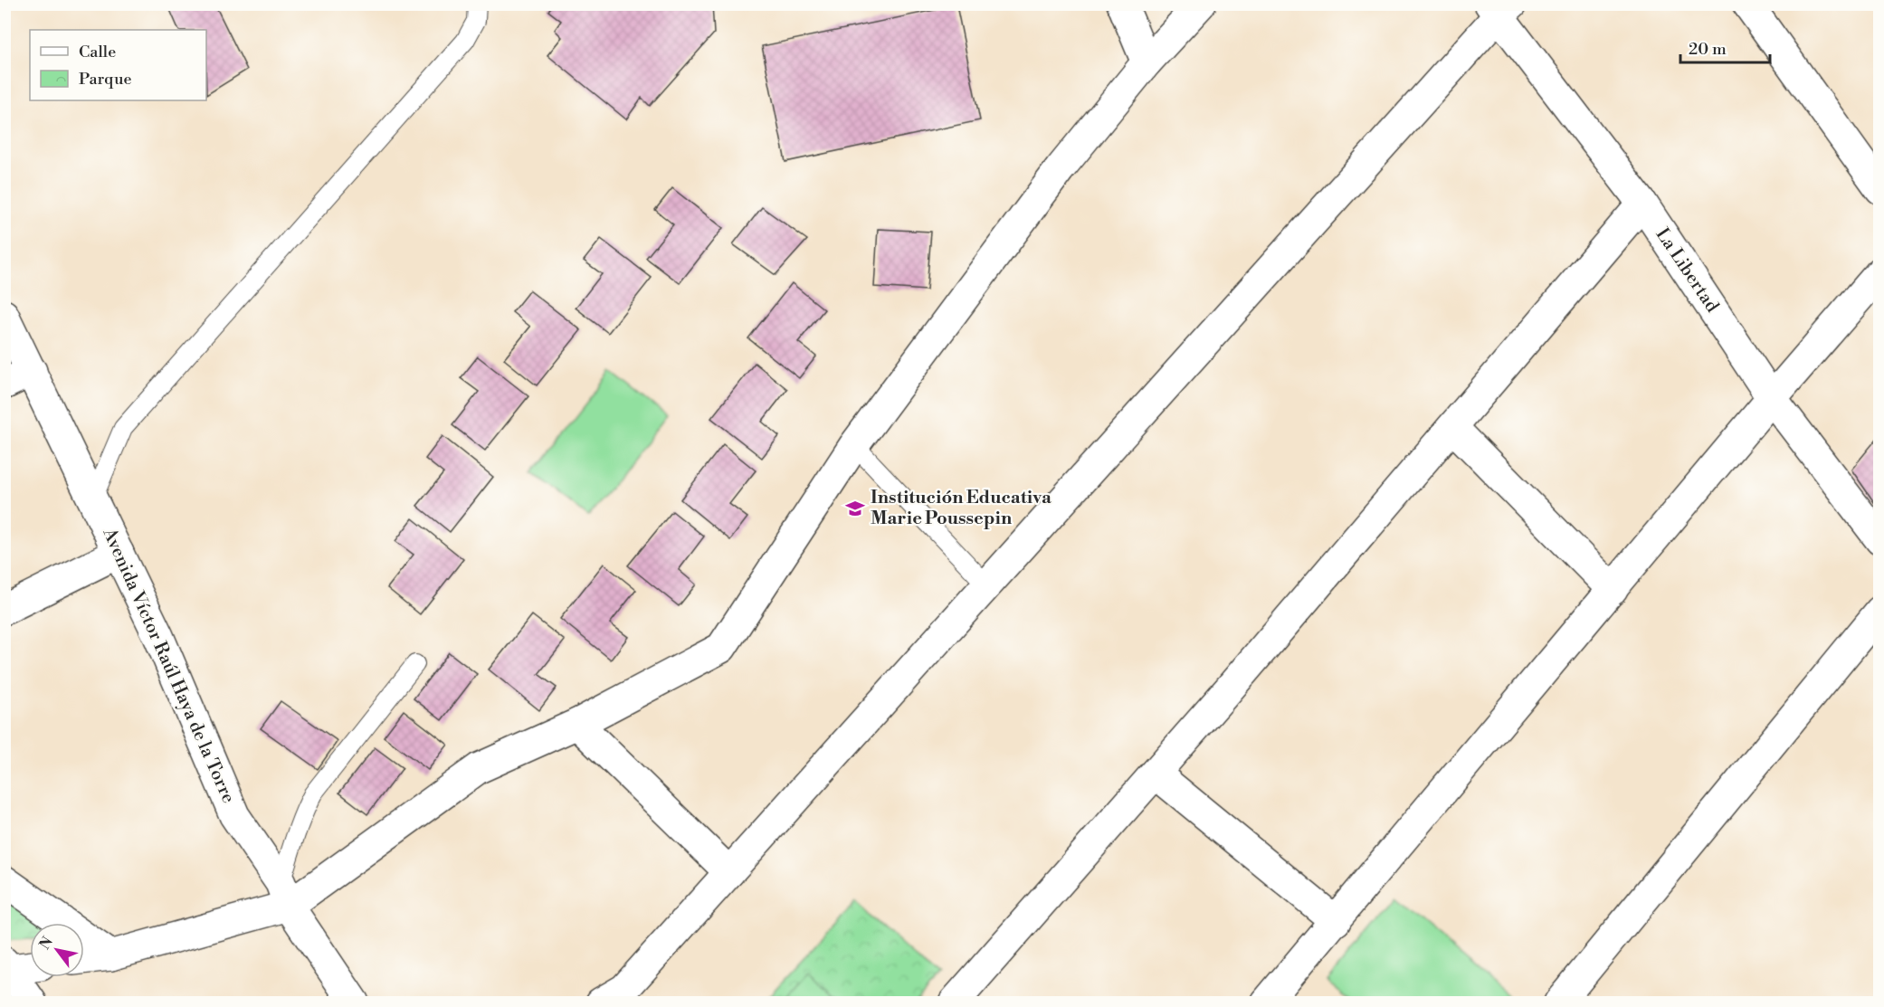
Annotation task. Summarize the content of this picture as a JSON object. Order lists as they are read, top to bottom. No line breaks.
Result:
{"streets":{"street":["La Libertad","Avenida Víctor Raúl Haya de la Torre"]},"places":{"school or university":["Institución Educativa Marie Poussepin"]},"legend":["Calle","Parque"],"scale_bar":"20 m","north":"top left"}
